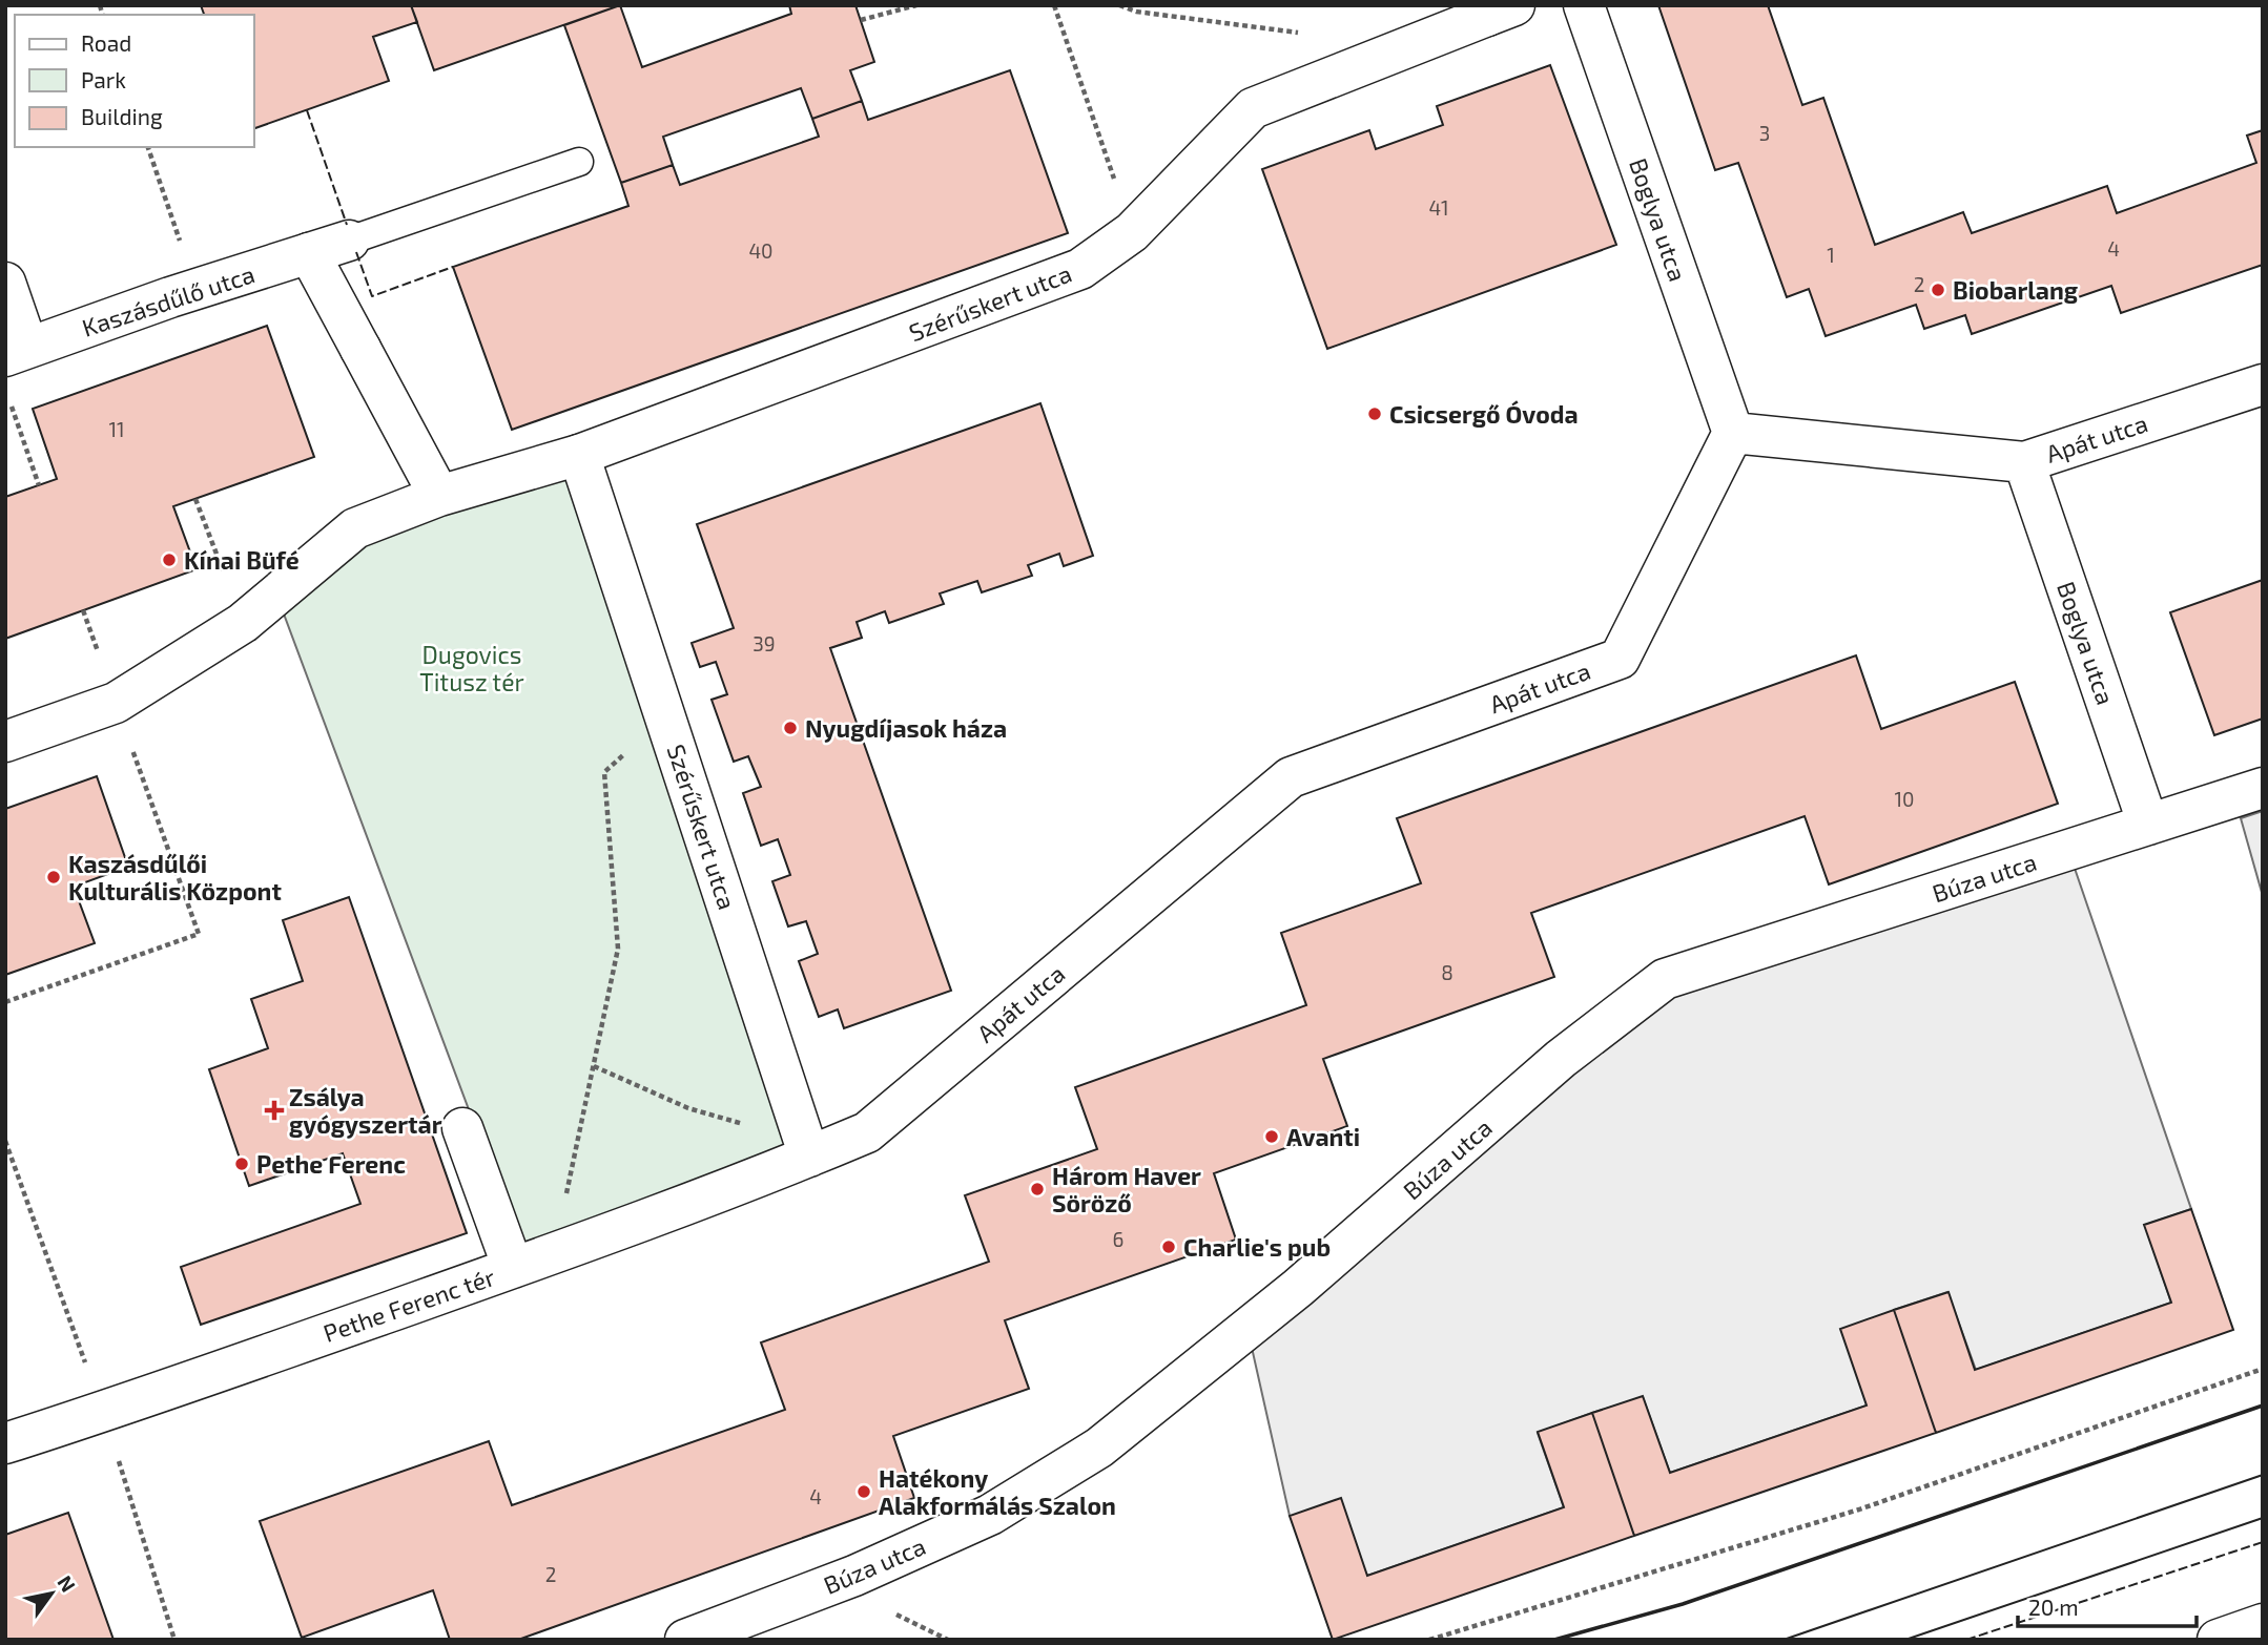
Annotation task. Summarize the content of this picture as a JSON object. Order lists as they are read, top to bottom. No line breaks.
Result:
{"streets":{"street":["Boglya utca","Kaszásdűlő utca","Szérűskert utca","Apát utca","Búza utca","Pethe Ferenc tér"]},"crossings":[["Boglya utca","Apát utca"],["Boglya utca","Búza utca"],["Szérűskert utca","Apát utca"],["Szérűskert utca","Pethe Ferenc tér"],["Apát utca","Pethe Ferenc tér"]],"parks":["Dugovics Titusz tér"],"places":{"other":["Biobarlang","Csicsergő Óvoda","Kínai Büfé","Nyugdíjasok háza","Kaszásdűlői Kulturális Központ","Avanti","Pethe Ferenc","Három Haver Söröző","Charlie's pub","Hatékony Alakformálás Szalon"],"health":["Zsálya gyógyszertár"]},"house_numbers":["3","41","4","40","1","2","11","39","10","8","6","4","2"],"legend":["Road","Park","Building"],"scale_bar":"20 m","north":"top right"}
